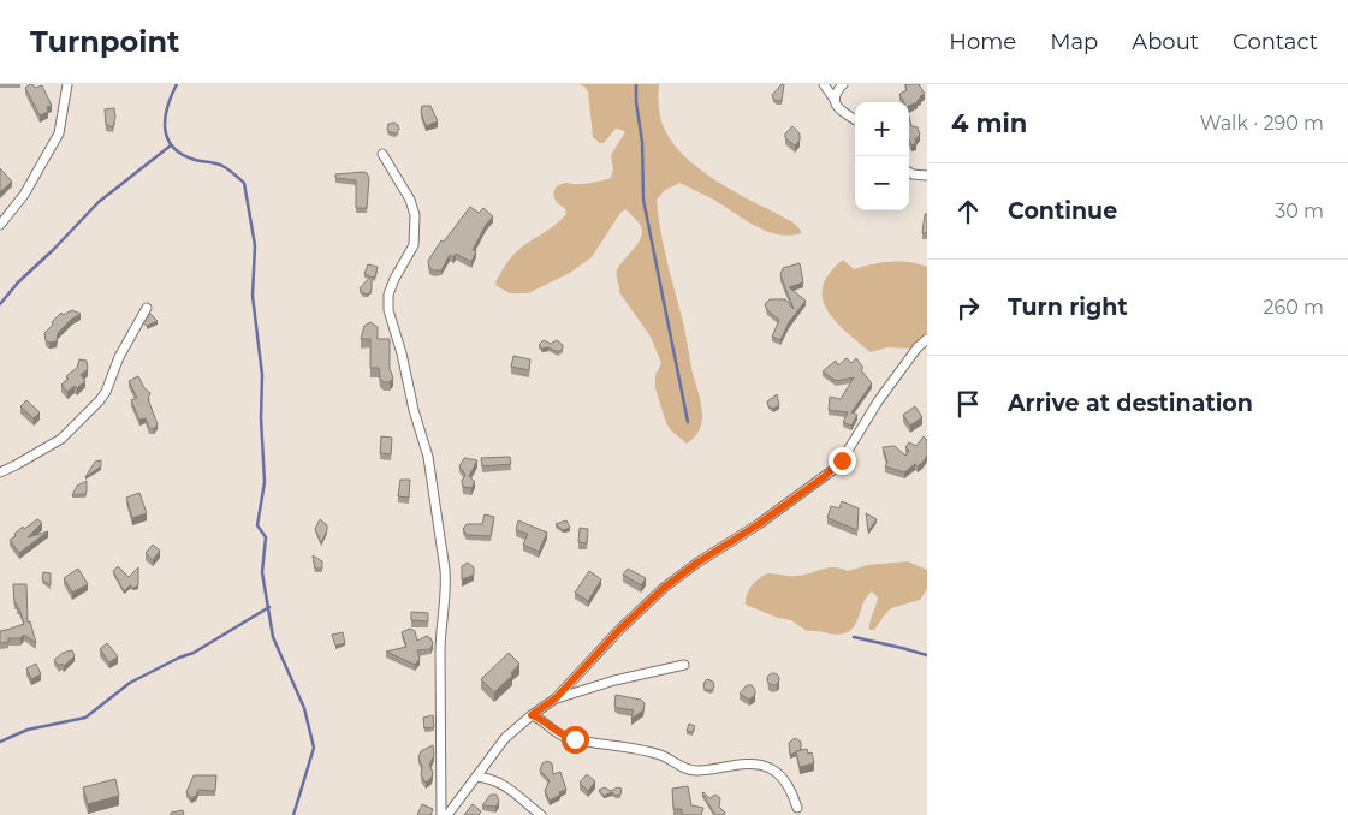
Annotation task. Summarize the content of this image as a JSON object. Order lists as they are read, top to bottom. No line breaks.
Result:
{"page":{"header":"Turnpoint","nav":["Home","Map","About","Contact"],"heading":["4 min","Walk · 290 m"],"map_buttons":["+","−"],"list":[["Continue","30 m"],["Turn right","260 m"],"Arrive at destination"]}}
